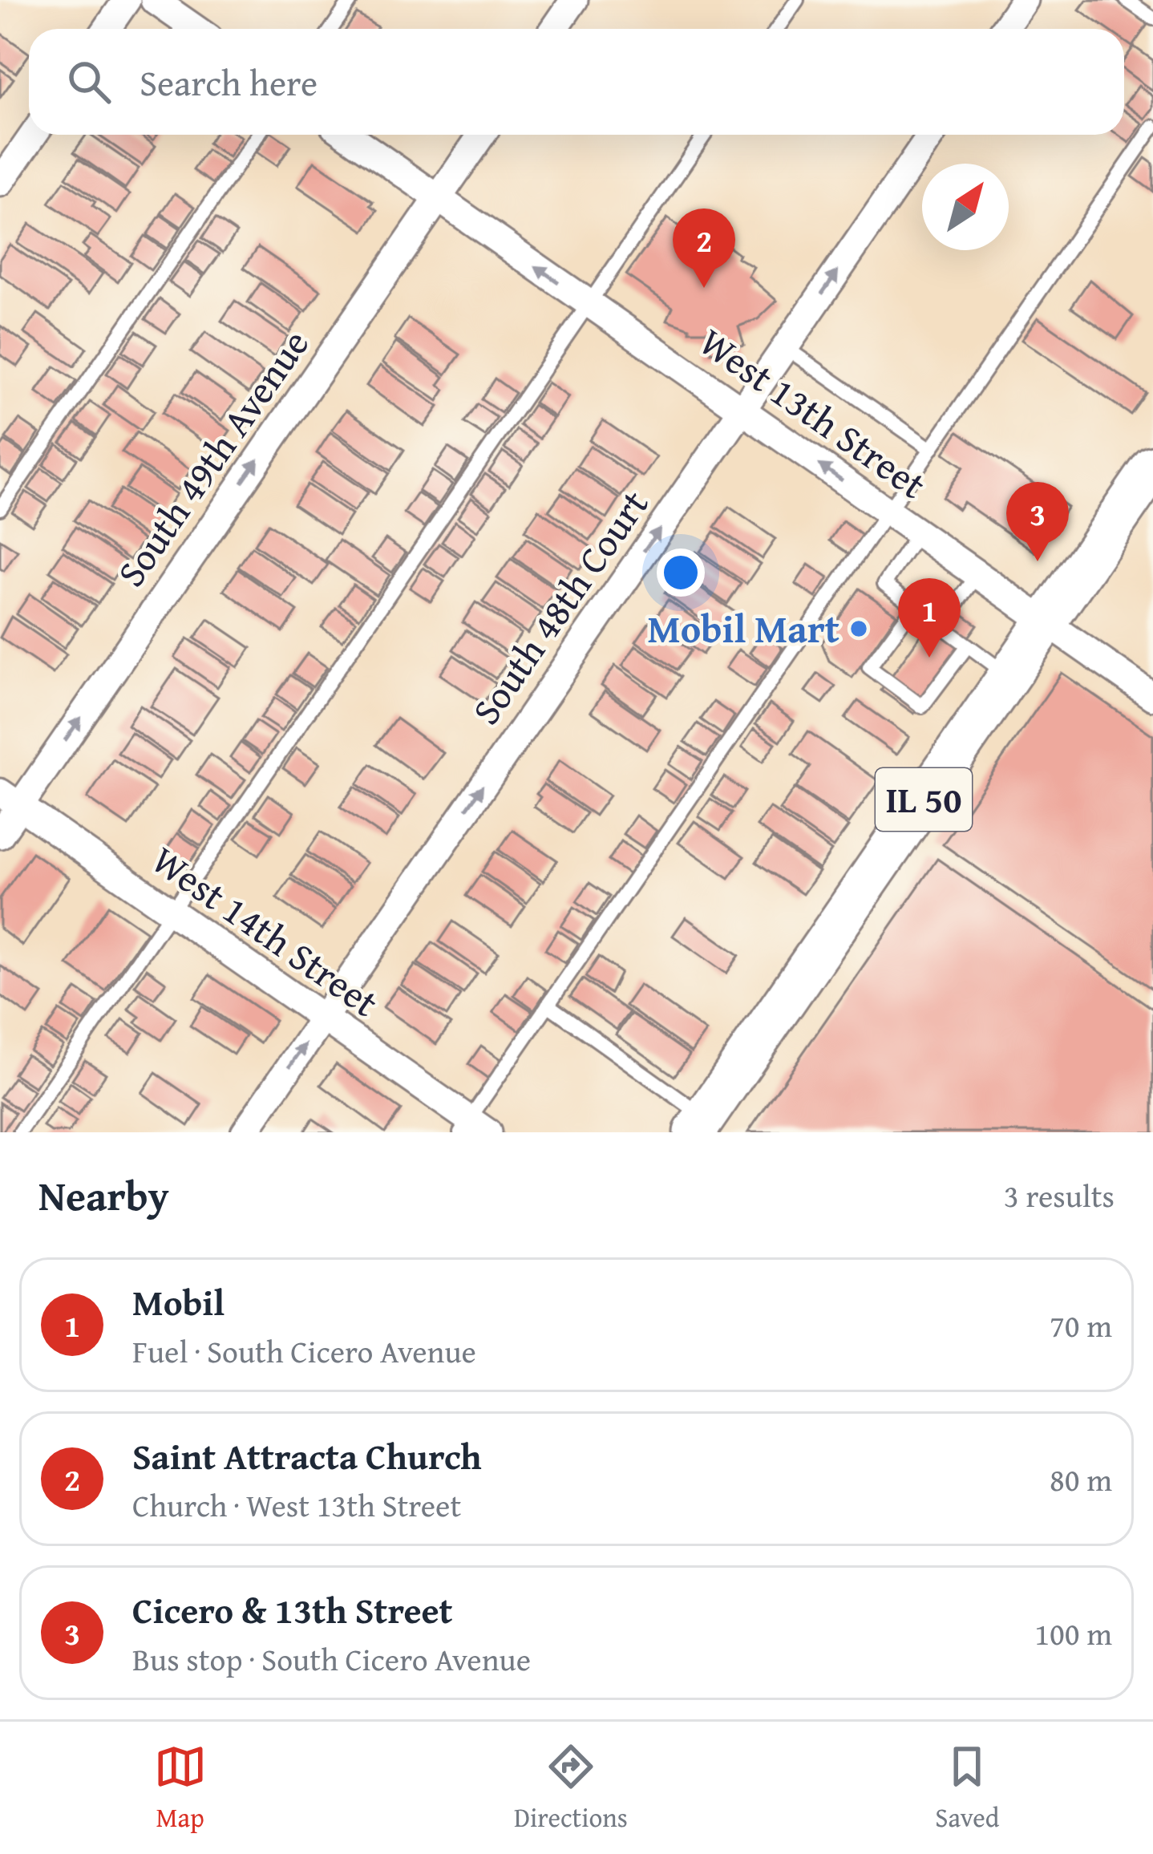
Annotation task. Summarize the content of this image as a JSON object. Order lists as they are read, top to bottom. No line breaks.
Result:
{"streets":{"main road":["IL 50"],"street":["West 13th Street","South 49th Avenue","South 48th Court","West 14th Street"]},"crossings":[["West 13th Street","South 49th Avenue"],["West 13th Street","South 48th Court"],["West 13th Street","IL 50"],["South 49th Avenue","West 14th Street"],["South 48th Court","West 14th Street"]],"one_way":["West 13th Street","South 49th Avenue","South 48th Court"],"places":["Mobil Mart"],"north":"top right","page":{"search":"Search here","pins":["2","3","1"],"heading":["Nearby","3 results"],"list":[{"mark":"1","name":"Mobil","note":"Fuel · South Cicero Avenue","value":"70 m"},{"mark":"2","name":"Saint Attracta Church","note":"Church · West 13th Street","value":"80 m"},{"mark":"3","name":"Cicero & 13th Street","note":"Bus stop · South Cicero Avenue","value":"100 m"}],"nav":["Map","Directions","Saved"]}}
